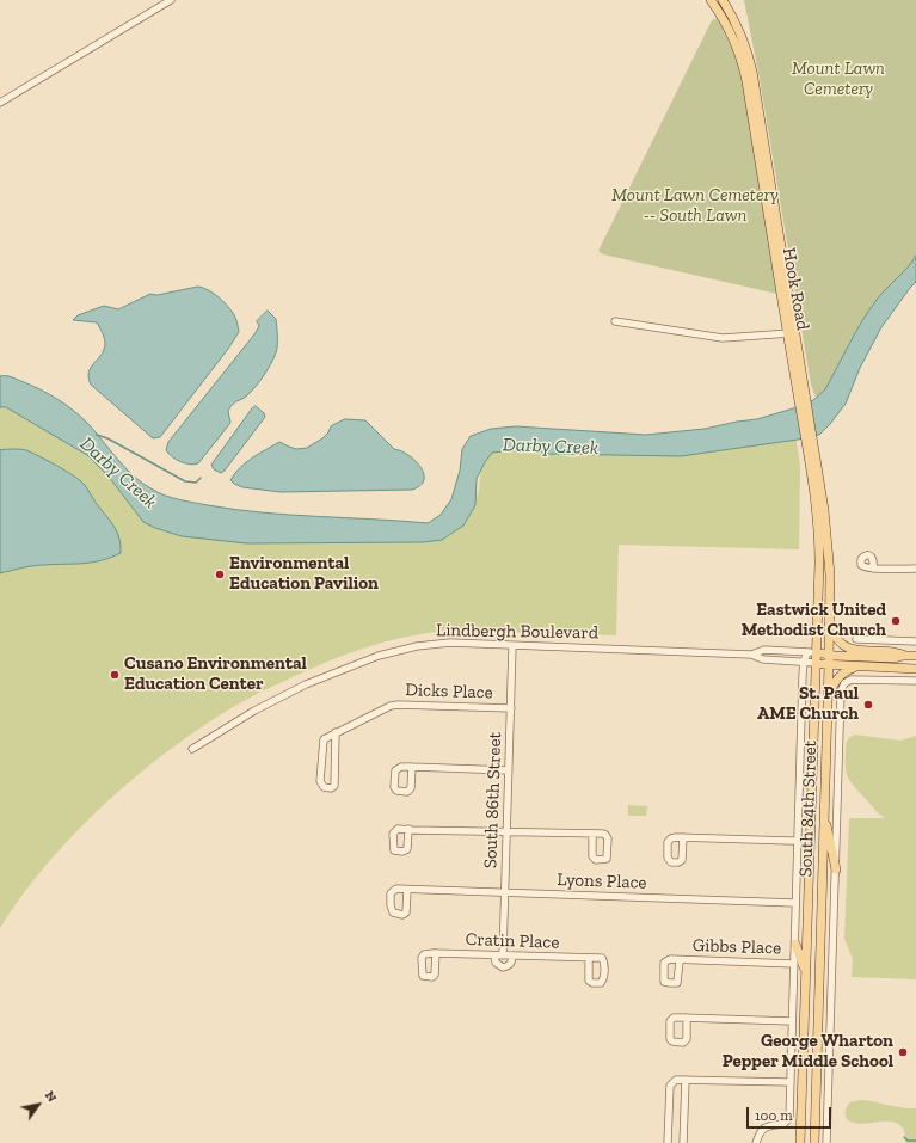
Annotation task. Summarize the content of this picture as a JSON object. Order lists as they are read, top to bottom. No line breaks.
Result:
{"streets":{"main road":["Hook Road","Lindbergh Boulevard","South 84th Street"],"street":["Dicks Place","South 86th Street","Lyons Place","Cratin Place","Gibbs Place"]},"crossings":[["Hook Road","South 84th Street"],["Lindbergh Boulevard","South 86th Street"],["Lindbergh Boulevard","South 84th Street"],["Dicks Place","South 86th Street"],["South 86th Street","Lyons Place"],["South 86th Street","Cratin Place"],["South 84th Street","Lyons Place"],["South 84th Street","Gibbs Place"]],"water":["Darby Creek"],"parks":["Mount Lawn Cemetery","Mount Lawn Cemetery -- South Lawn"],"places":["Environmental Education Pavilion","Eastwick United Methodist Church","Cusano Environmental Education Center","St. Paul AME Church","George Wharton Pepper Middle School"],"scale_bar":"100 m","north":"top right"}
